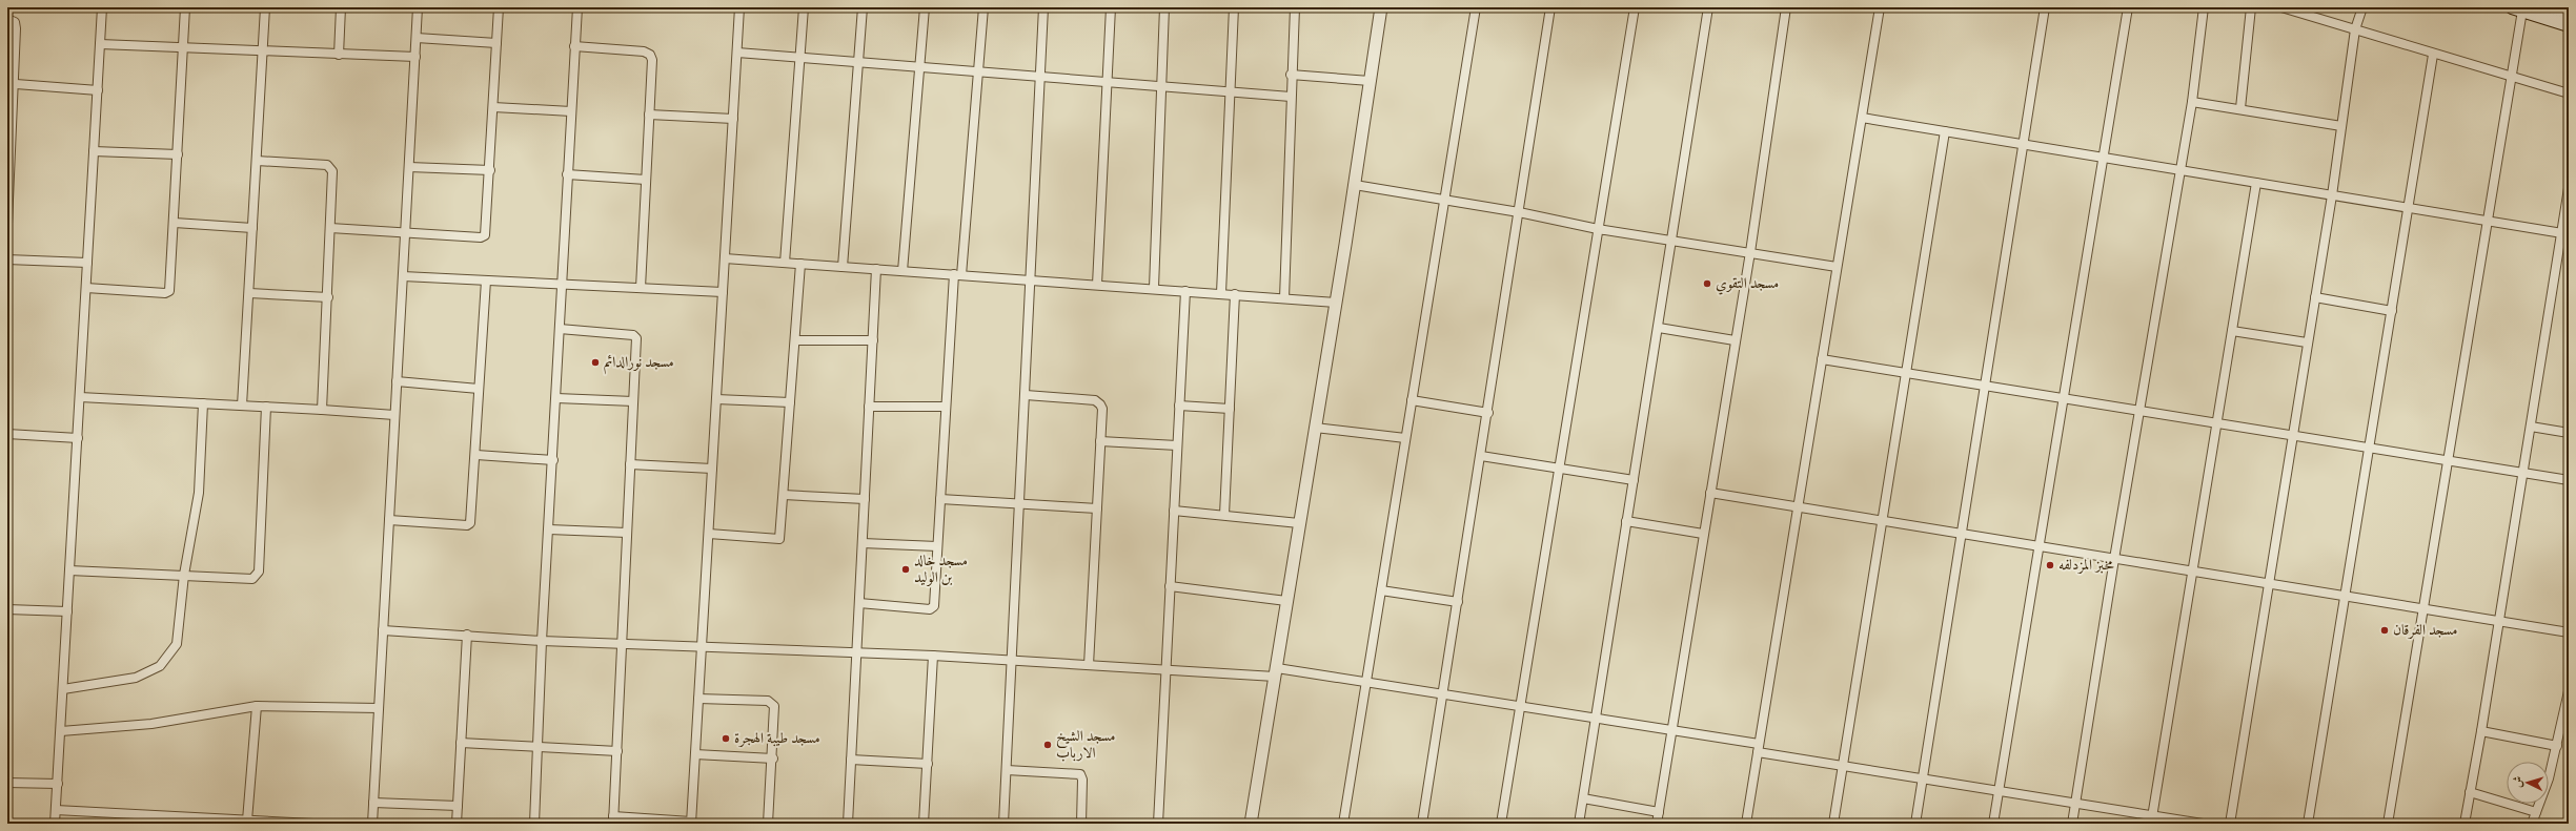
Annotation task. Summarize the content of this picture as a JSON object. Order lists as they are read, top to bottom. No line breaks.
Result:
{"places":["مسجد التقوي","مسجد نورالدائم","مخبز المزدلفه","مسجد خالد بن الوليد","مسجد الفرقان","مسجد طيبة الهجرة","مسجد الشيخ الارباب"],"north":"left"}
